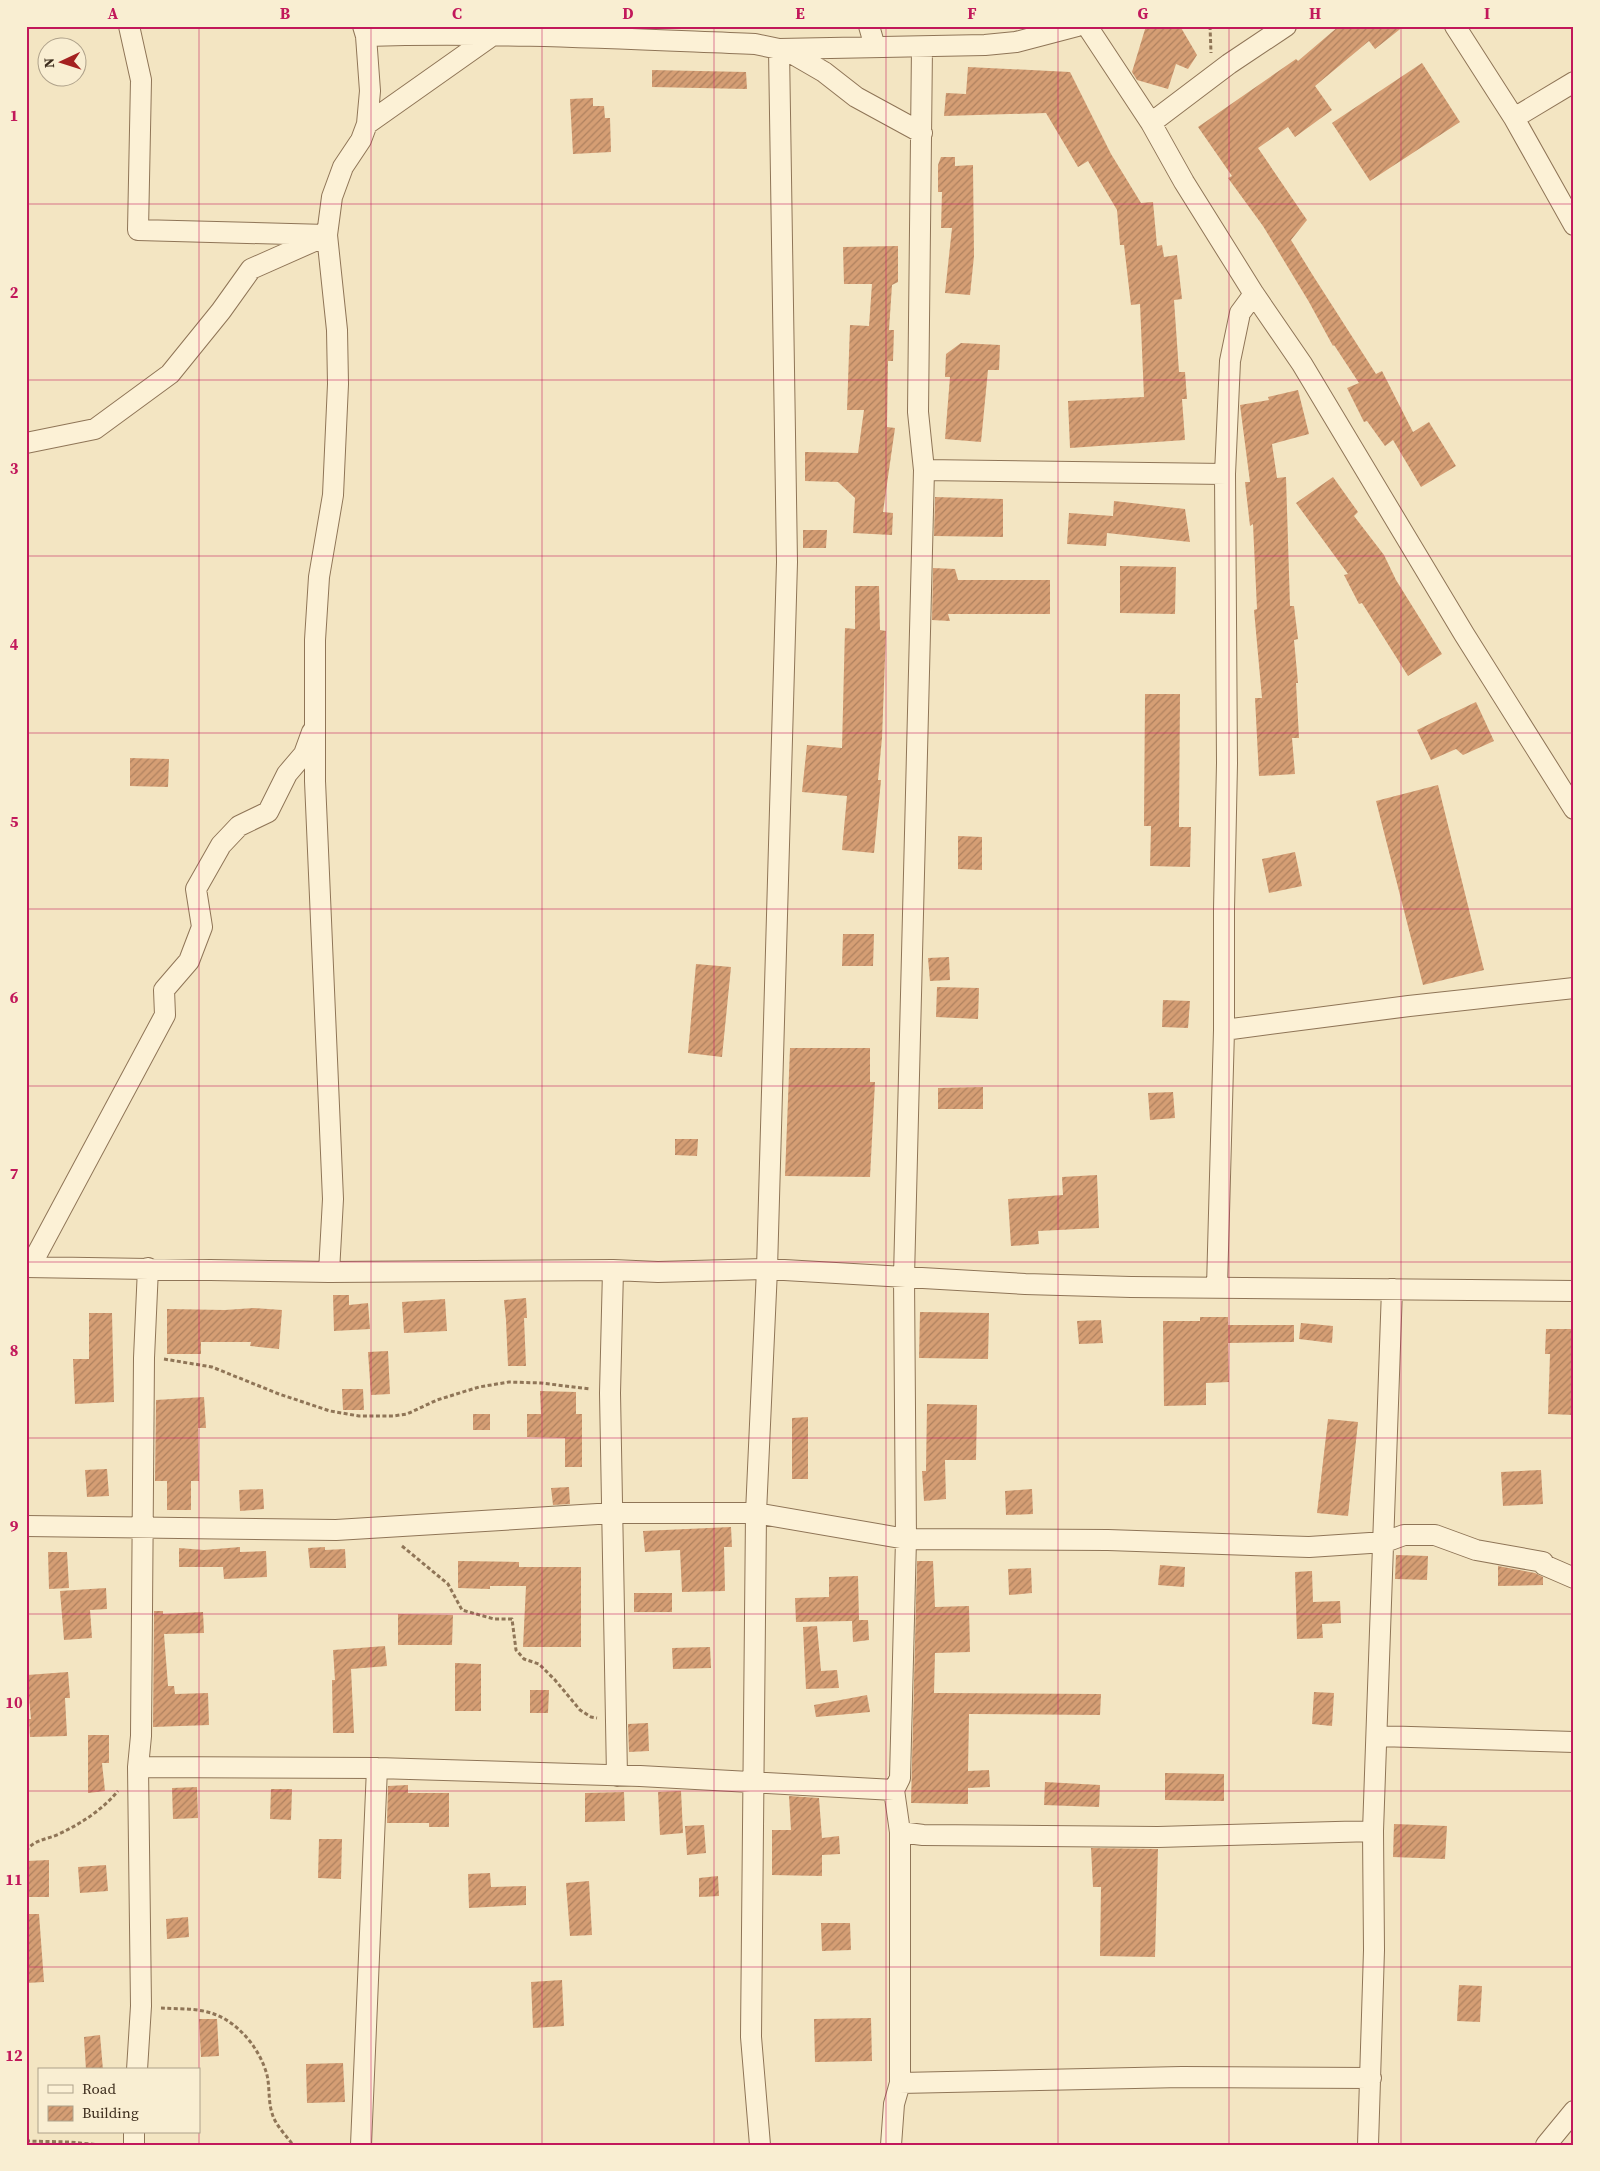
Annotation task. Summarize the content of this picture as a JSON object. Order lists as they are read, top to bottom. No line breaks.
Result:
{"legend":["Road","Building"],"north":"left","grid":{"columns":["A","B","C","D","E","F","G","H","I"],"rows":["1","2","3","4","5","6","7","8","9","10","11","12"]}}
